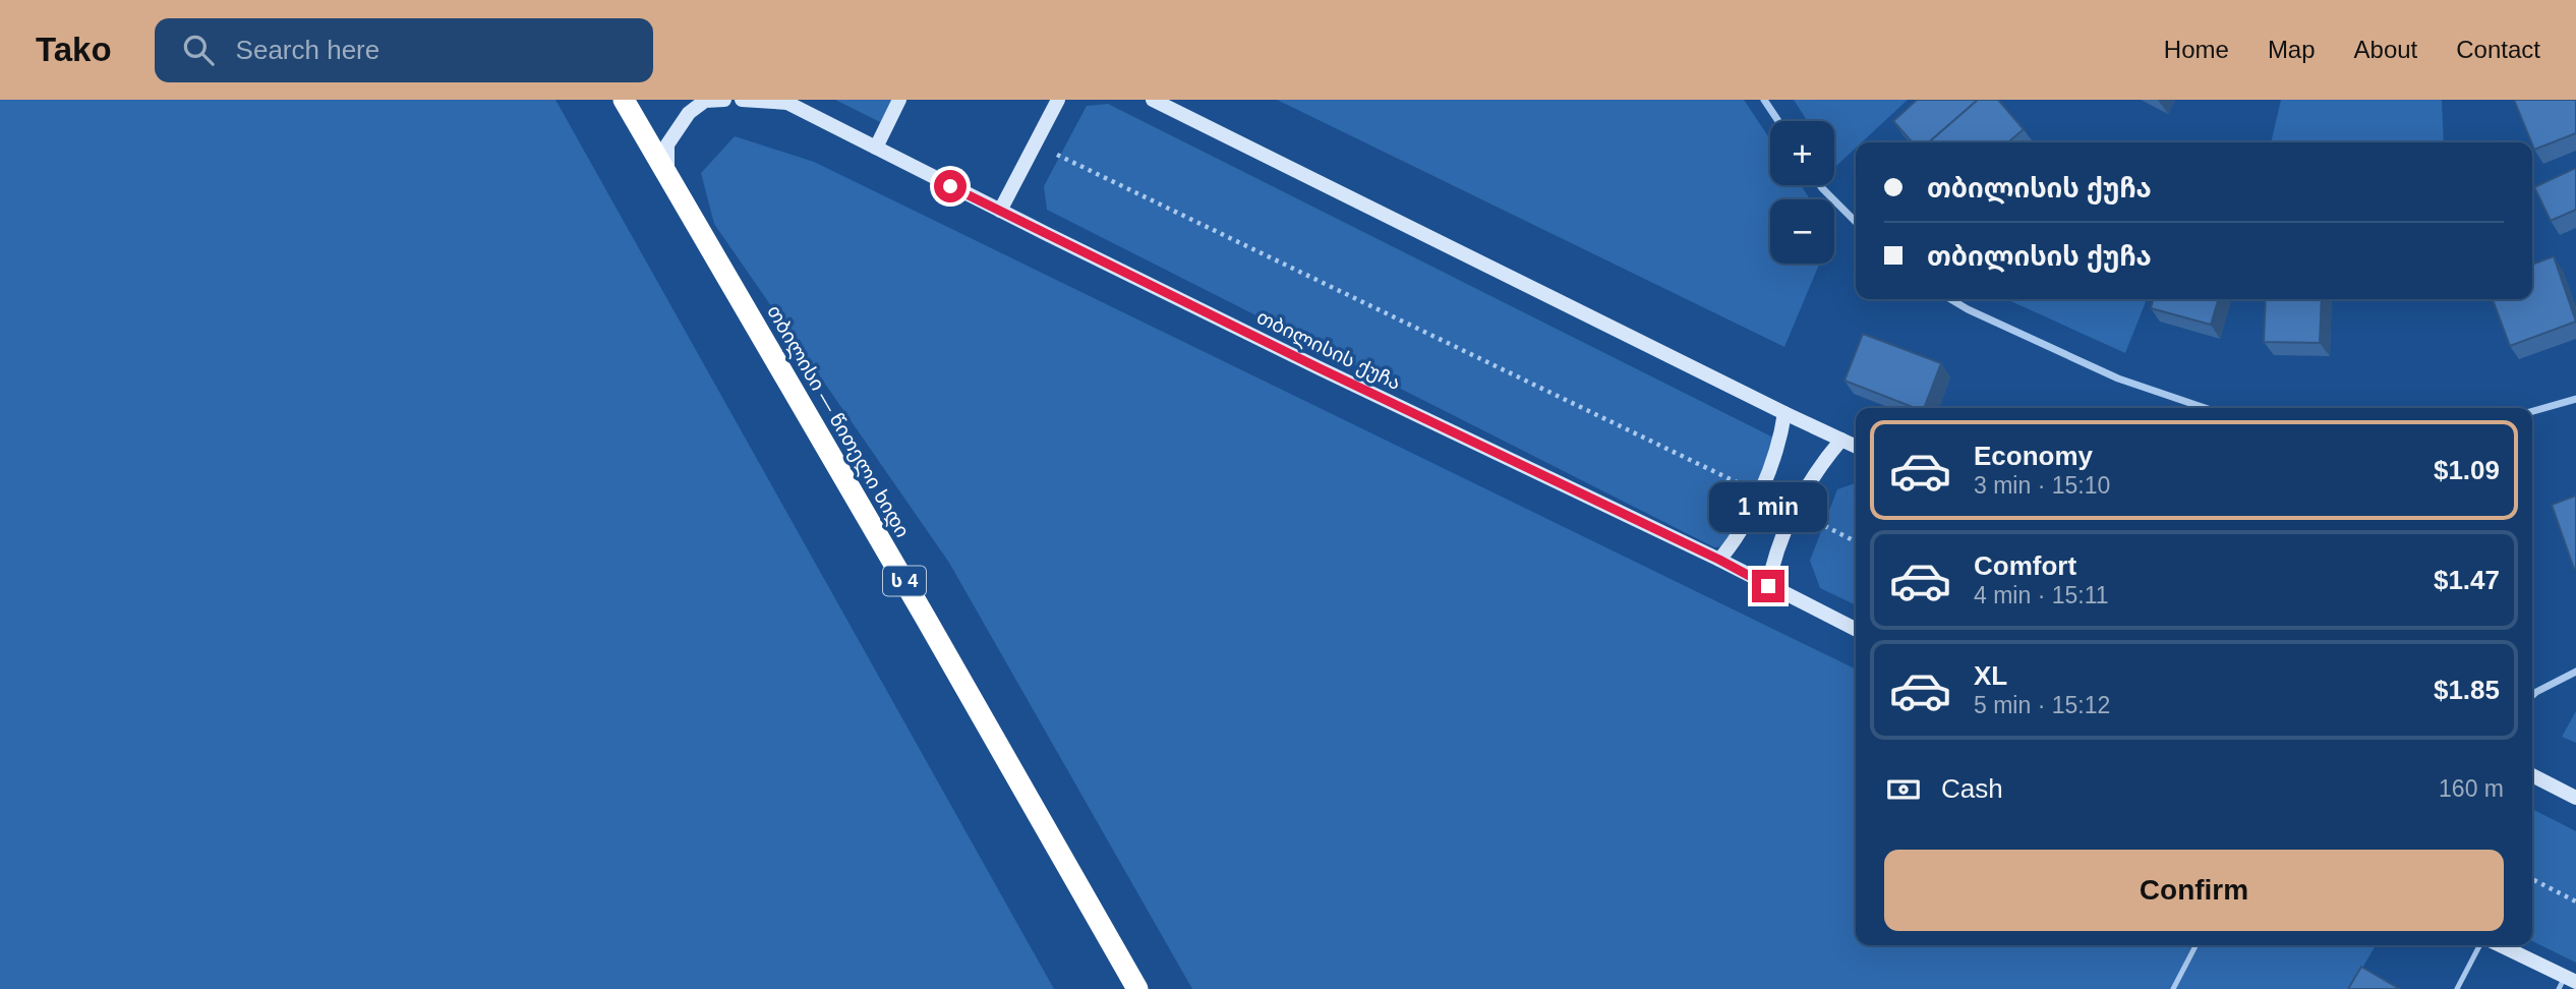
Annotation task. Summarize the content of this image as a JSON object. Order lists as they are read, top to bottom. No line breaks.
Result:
{"streets":{"highway":["თბილისი — წითელი ხიდი","ს 4"],"main road":["თბილისის ქუჩა"]},"page":{"header":"Tako","search":"Search here","nav":["Home","Map","About","Contact"],"map_buttons":["+","−"],"banner":["თბილისის ქუჩა","თბილისის ქუჩა"],"list":[{"name":"Economy","note":"3 min · 15:10","value":"$1.09"},{"name":"Comfort","note":"4 min · 15:11","value":"$1.47"},{"name":"XL","note":"5 min · 15:12","value":"$1.85"}],"bubble":"1 min","pay":["Cash","160 m"],"buttons":"Confirm"}}
